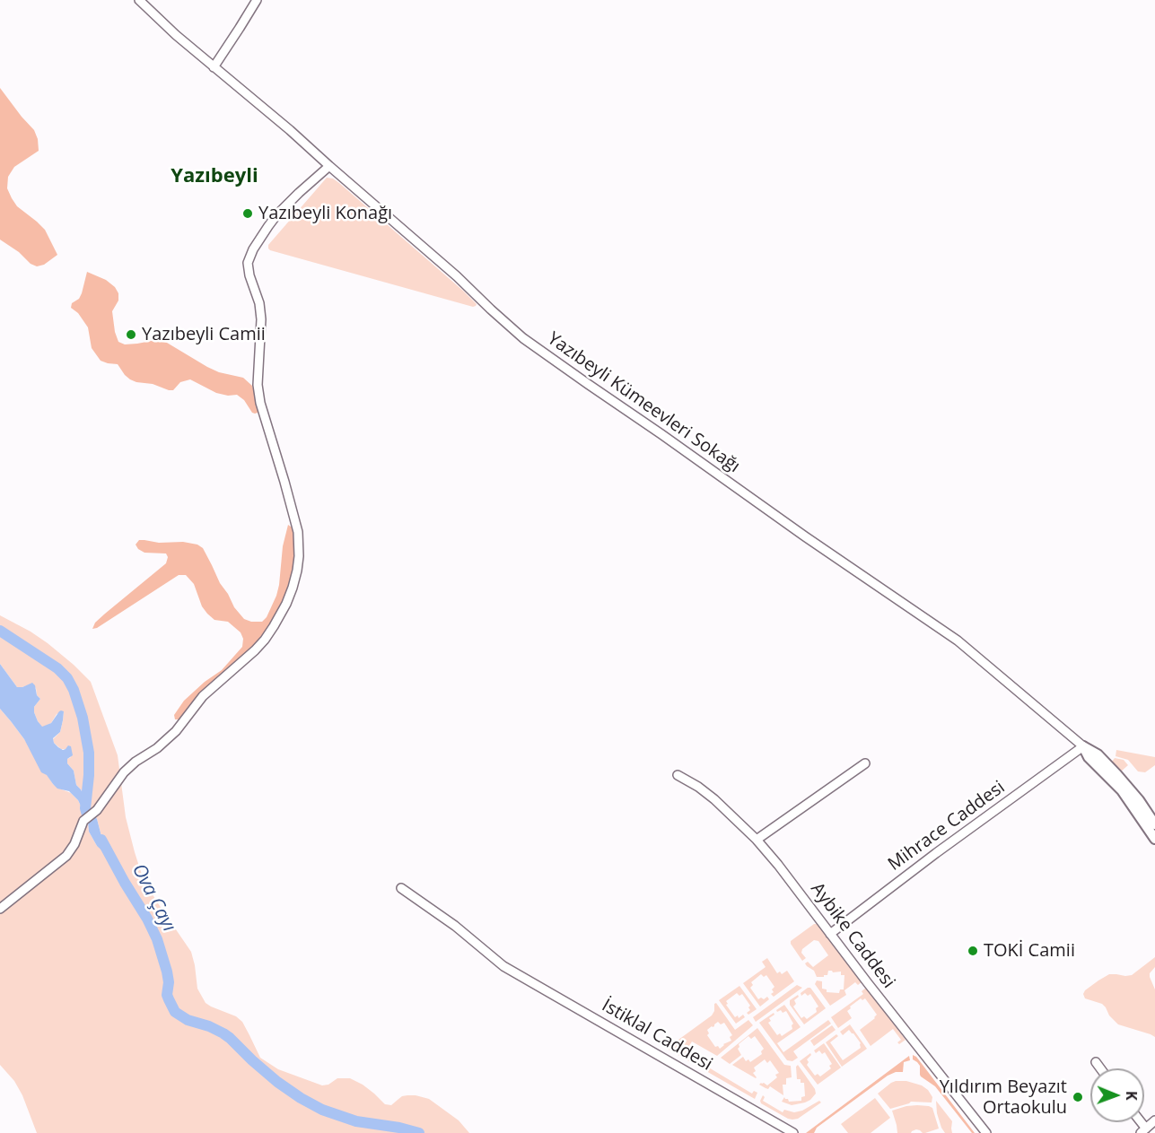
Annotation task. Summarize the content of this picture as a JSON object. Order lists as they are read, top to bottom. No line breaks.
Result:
{"streets":{"street":["Yazıbeyli Kümeevleri Sokağı","Mihrace Caddesi","Aybike Caddesi","İstiklal Caddesi"]},"crossings":[["Yazıbeyli Kümeevleri Sokağı","Mihrace Caddesi"],["Mihrace Caddesi","Aybike Caddesi"]],"districts":["Yazıbeyli"],"water":["Ova Çayı"],"places":["Yazıbeyli Konağı","Yazıbeyli Camii","TOKİ Camii","Yıldırım Beyazıt Ortaokulu"],"north":"right"}
